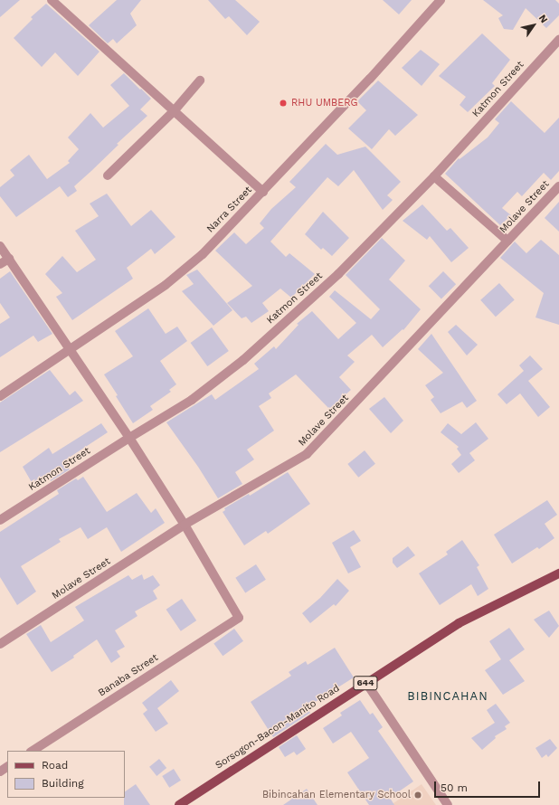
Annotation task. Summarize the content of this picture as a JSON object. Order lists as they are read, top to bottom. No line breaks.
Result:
{"streets":{"main road":["644","Sorsogon-Bacon-Manito Road"],"street":["Katmon Street","Molave Street","Narra Street","Banaba Street"]},"crossings":[["Molave Street","Banaba Street"]],"districts":["BIBINCAHAN"],"places":["RHU UMBERG","Bibincahan Elementary School"],"legend":["Road","Building"],"scale_bar":"50 m","north":"top right"}
